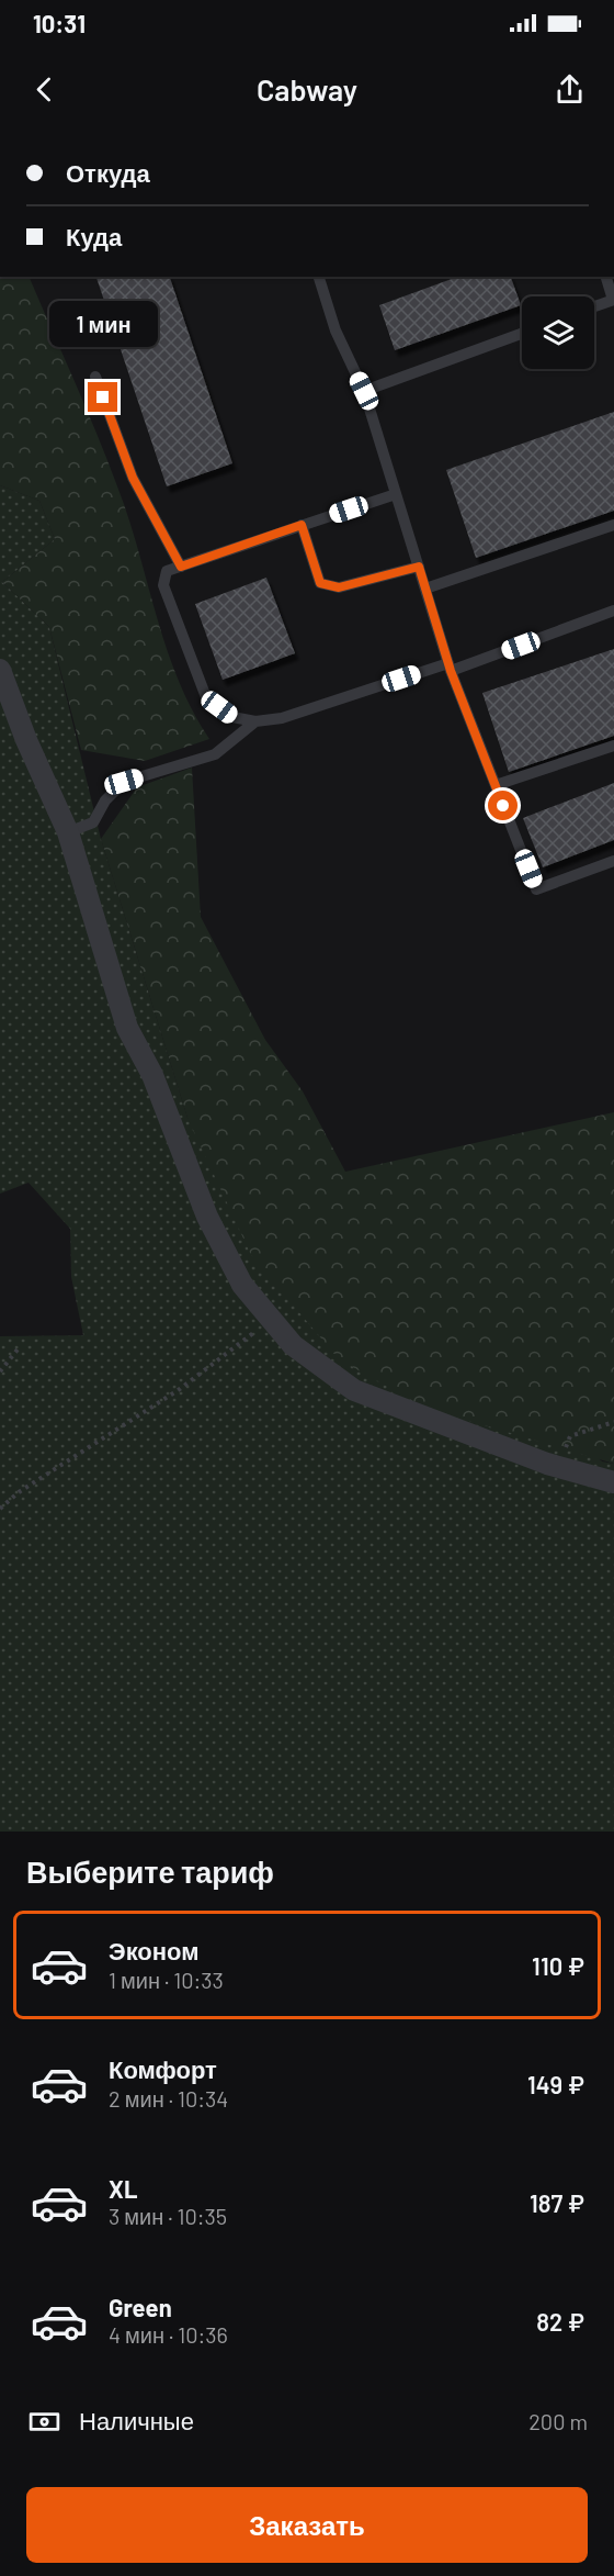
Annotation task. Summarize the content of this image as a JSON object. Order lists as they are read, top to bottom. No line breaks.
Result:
{"page":{"status":"10:31","header":"Cabway","banner":["Откуда","Куда"],"bubble":"1 мин","heading":"Выберите тариф","list":[{"name":"Эконом","note":"1 мин · 10:33","value":"110 ₽"},{"name":"Комфорт","note":"2 мин · 10:34","value":"149 ₽"},{"name":"XL","note":"3 мин · 10:35","value":"187 ₽"},{"name":"Green","note":"4 мин · 10:36","value":"82 ₽"}],"pay":["Наличные","200 m"],"buttons":"Заказать"}}
